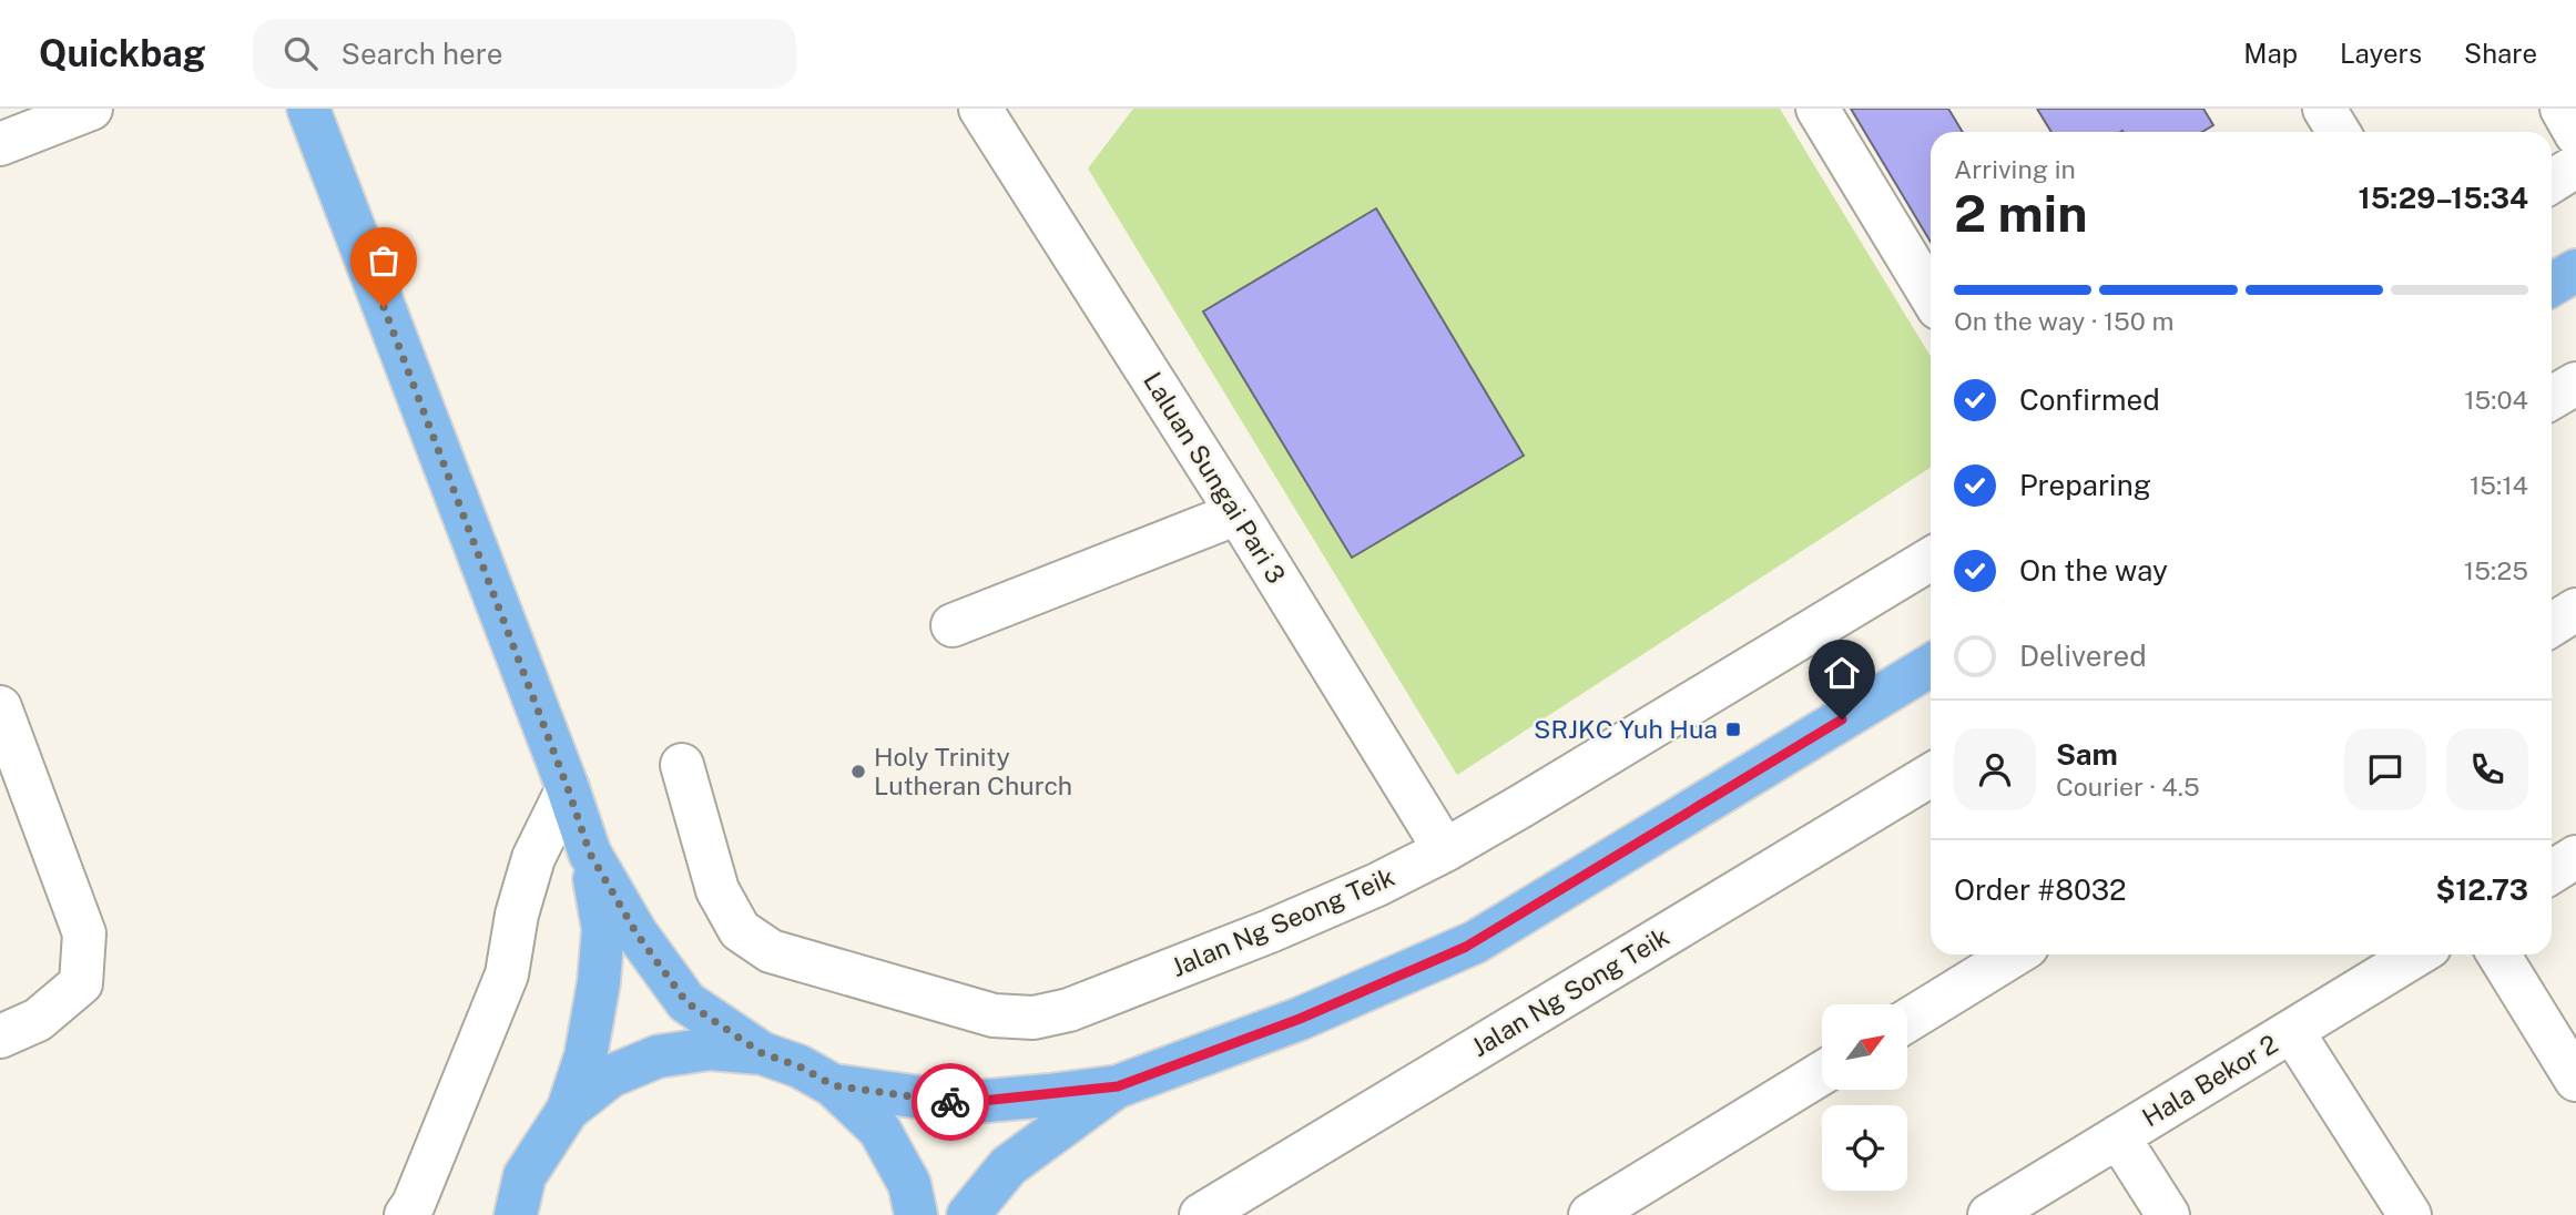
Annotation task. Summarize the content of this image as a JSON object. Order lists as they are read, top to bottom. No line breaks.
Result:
{"streets":{"street":["Laluan Sungai Pari 3","Jalan Ng Seong Teik","Jalan Ng Song Teik","Hala Bekor 2"]},"crossings":[["Laluan Sungai Pari 3","Jalan Ng Seong Teik"]],"places":{"transit":["SRJKC Yuh Hua"],"other":["Holy Trinity Lutheran Church"]},"north":"top right","page":{"header":"Quickbag","search":"Search here","nav":["Map","Layers","Share"],"heading":["2 min","Arriving in","15:29–15:34"],"panel":["Sam","Courier · 4.5","Order #8032","$12.73"],"bar":"On the way · 150 m","list":[["Confirmed","15:04"],["Preparing","15:14"],["On the way","15:25"],"Delivered"]}}
